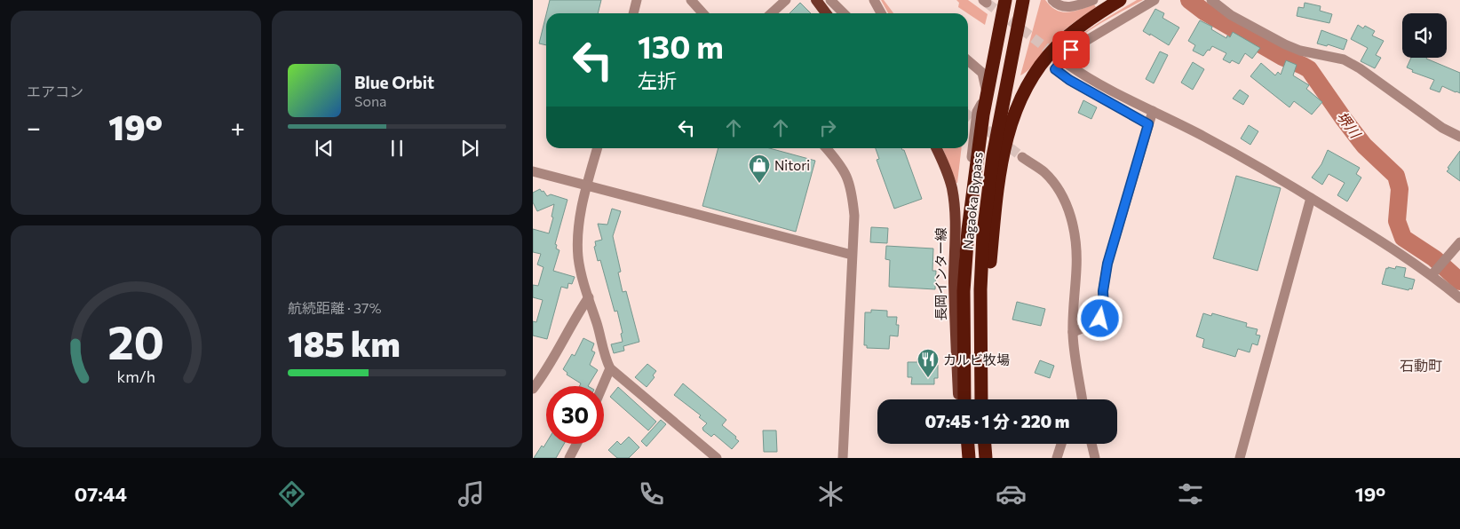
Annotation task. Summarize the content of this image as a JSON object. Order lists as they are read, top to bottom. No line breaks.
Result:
{"streets":{"highway":["Nagaoka Bypass"],"main road":["長岡インター線"]},"districts":["石動町"],"water":["堺川"],"places":{"shop":["Nitori"],"restaurant":["カルビ牧場"]},"page":{"tile":["エアコン",["航続距離 · 37%","185 km"]],"turn":["130 m","左折"],"song":["Blue Orbit","Sona"],"heat":["−","19°","+"],"limit":"30","trip":"07:45 · 1 分 · 220 m","tabs":["07:44","19°"],"gauge":["20","km/h"]}}
